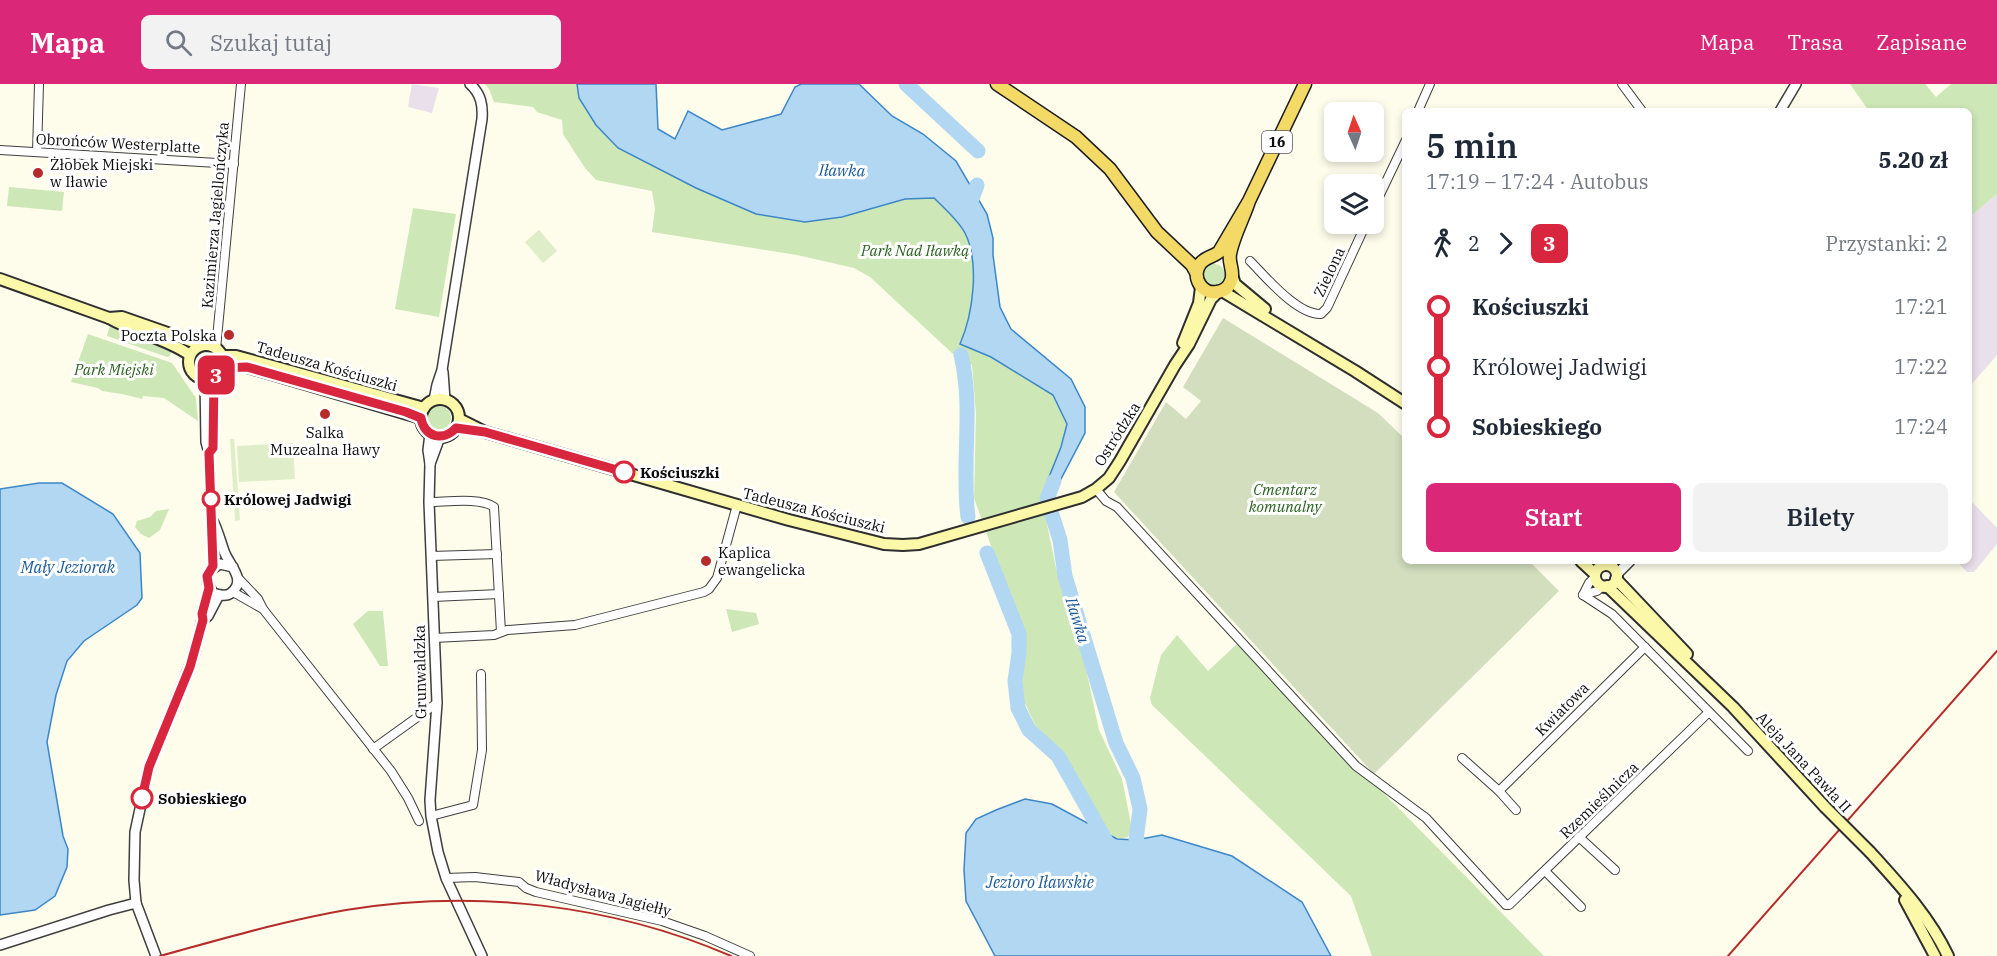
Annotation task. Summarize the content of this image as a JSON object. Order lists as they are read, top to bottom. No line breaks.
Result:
{"streets":{"main road":["16","Tadeusza Kościuszki","Ostródzka","Aleja Jana Pawła II"],"street":["Obrońców Westerplatte","Kazimierza Jagiellończyka","Zielona","Grunwaldzka","Kwiatowa","Rzemieślnicza","Władysława Jagiełły"]},"crossings":[["Obrońców Westerplatte","Kazimierza Jagiellończyka"],["Kazimierza Jagiellończyka","Tadeusza Kościuszki"],["Tadeusza Kościuszki","Ostródzka"],["Tadeusza Kościuszki","Grunwaldzka"],["Ostródzka","Rzemieślnicza"],["Grunwaldzka","Władysława Jagiełły"]],"water":["Iławka","Mały Jeziorak","Jezioro Iławskie"],"parks":["Park Nad Iławką","Park Miejski","Cmentarz komunalny"],"places":["Żłobek Miejski w Iławie","Poczta Polska","Salka Muzealna Iławy","Kościuszki","Królowej Jadwigi","Kaplica ewangelicka","Sobieskiego"],"lines":["bus line 3"],"north":"top","page":{"header":"Mapa","search":"Szukaj tutaj","nav":["Mapa","Trasa","Zapisane"],"on_map":"3","heading":["5 min","17:19 – 17:24 · Autobus","5.20 zł"],"legs":["2","3","Przystanki: 2"],"list":[{"name":"Kościuszki","value":"17:21"},{"name":"Królowej Jadwigi","value":"17:22"},{"name":"Sobieskiego","value":"17:24"}],"buttons":["Start","Bilety"]}}
